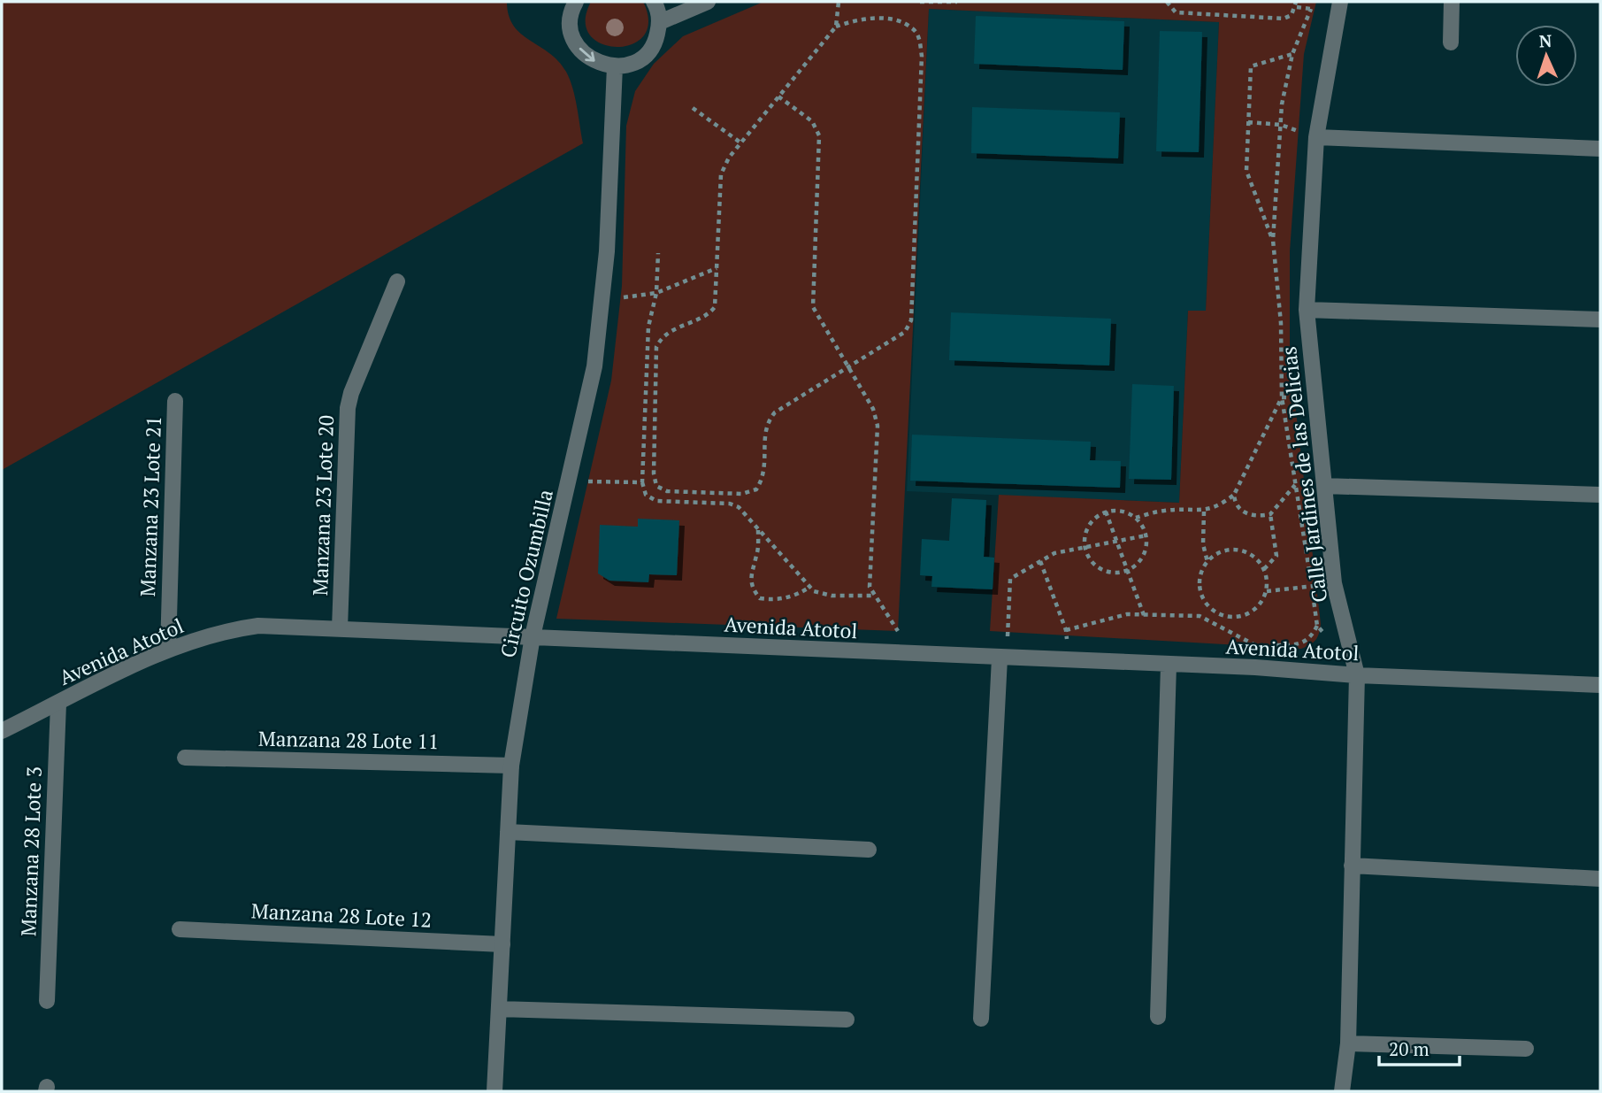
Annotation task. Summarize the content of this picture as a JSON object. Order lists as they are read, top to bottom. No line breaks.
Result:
{"streets":{"street":["Calle Jardines de las Delicias","Manzana 23 Lote 20","Manzana 23 Lote 21","Circuito Ozumbilla","Avenida Atotol","Manzana 28 Lote 11","Manzana 28 Lote 3","Manzana 28 Lote 12"]},"crossings":[["Calle Jardines de las Delicias","Avenida Atotol"],["Manzana 23 Lote 20","Avenida Atotol"],["Manzana 23 Lote 21","Avenida Atotol"],["Circuito Ozumbilla","Avenida Atotol"],["Circuito Ozumbilla","Manzana 28 Lote 11"],["Circuito Ozumbilla","Manzana 28 Lote 12"],["Avenida Atotol","Manzana 28 Lote 3"]],"scale_bar":"20 m","north":"top"}
